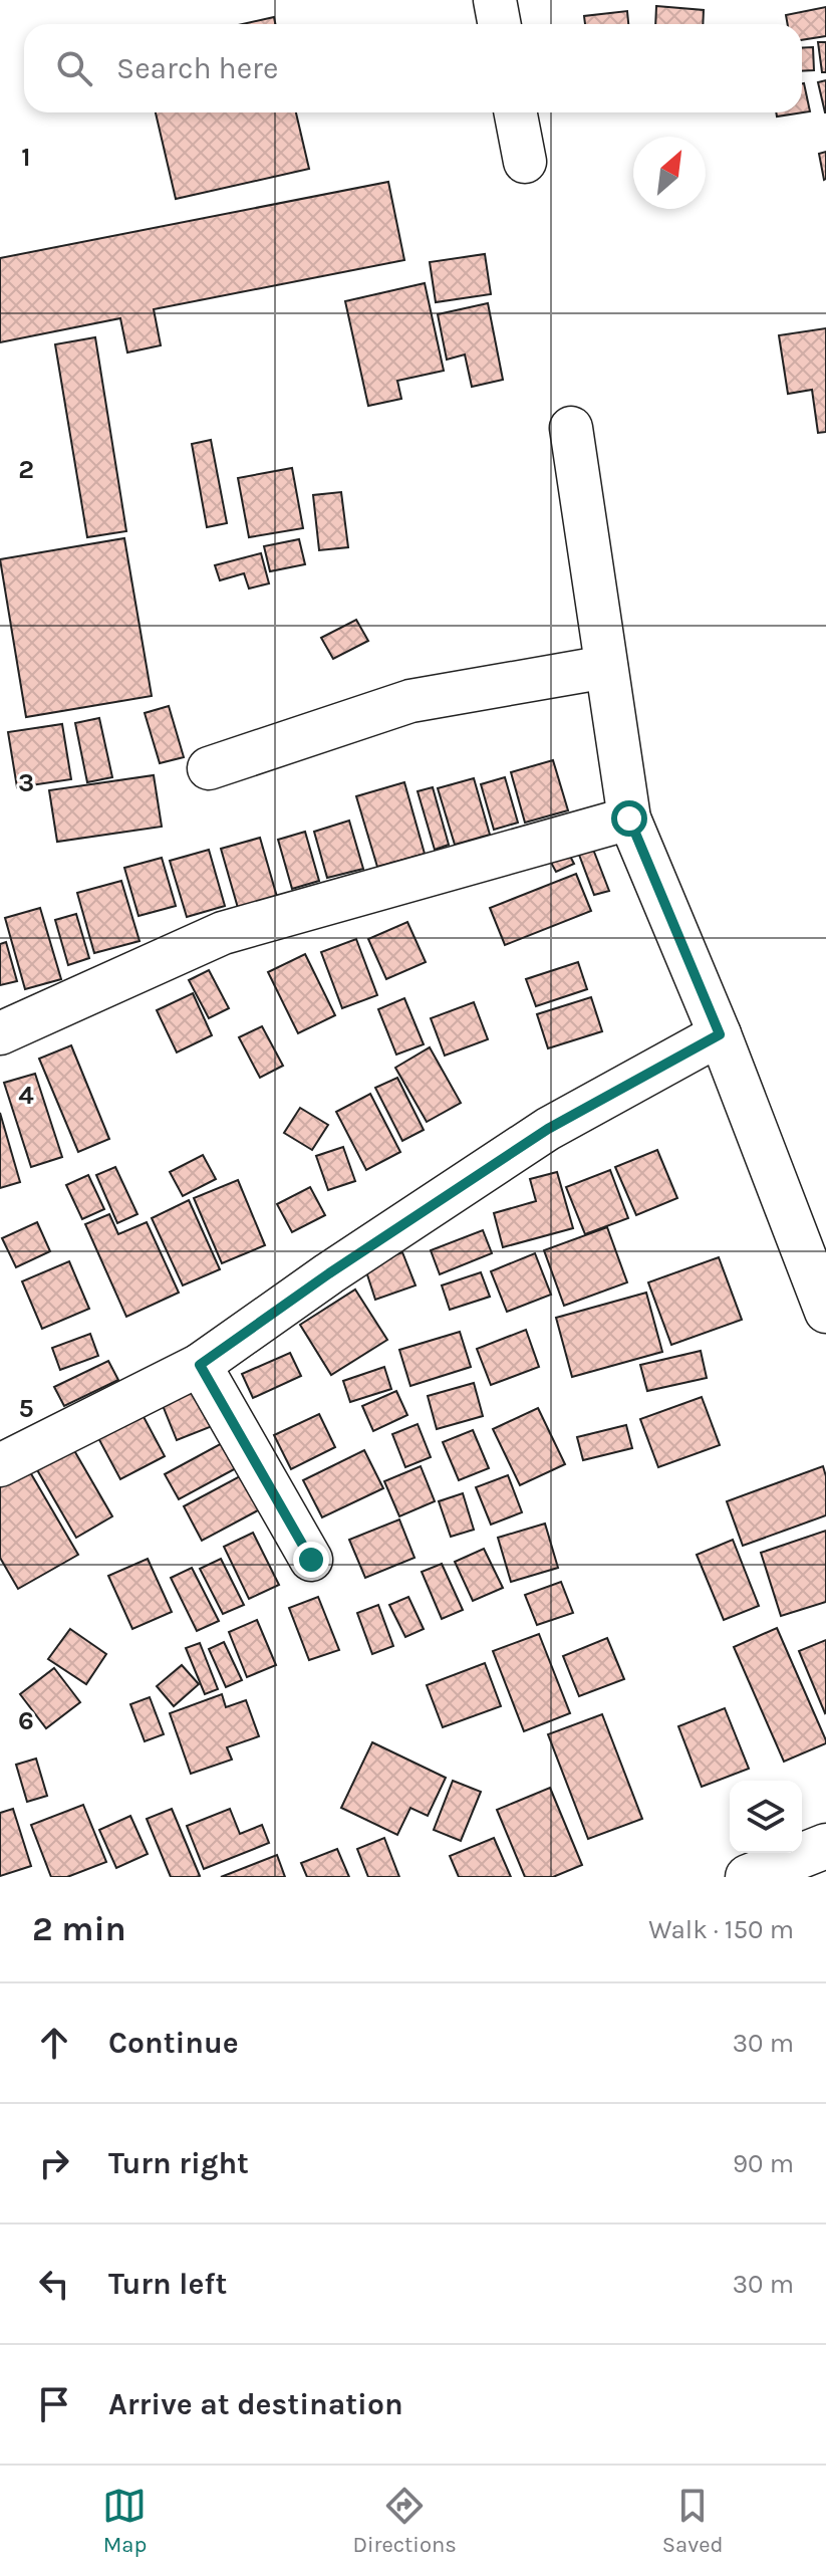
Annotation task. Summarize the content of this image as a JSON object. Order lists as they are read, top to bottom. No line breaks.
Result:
{"north":"top right","page":{"search":"Search here","heading":["2 min","Walk · 150 m"],"list":[["Continue","30 m"],["Turn right","90 m"],["Turn left","30 m"],"Arrive at destination"],"nav":["Map","Directions","Saved"]},"grid":{"rows":["1","2","3","4","5","6"]}}
